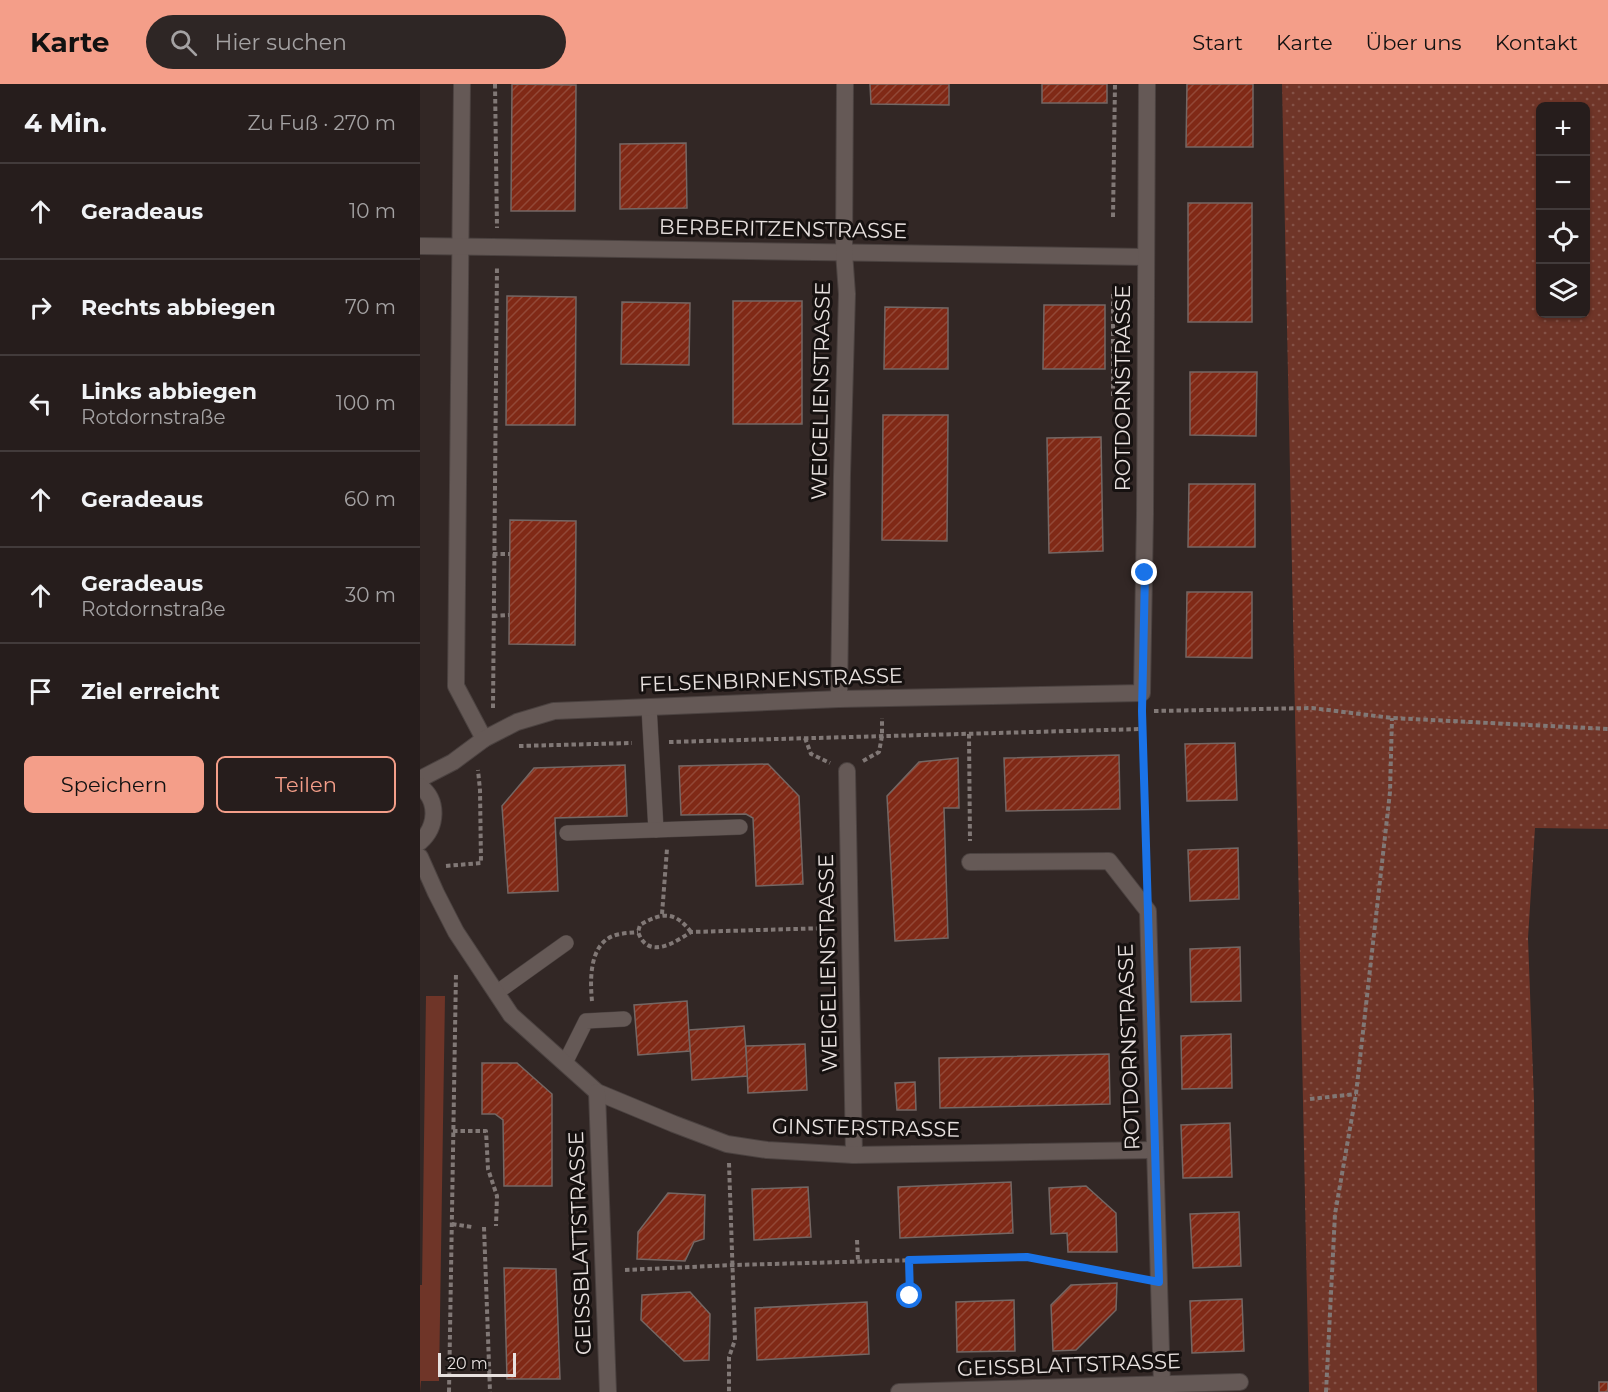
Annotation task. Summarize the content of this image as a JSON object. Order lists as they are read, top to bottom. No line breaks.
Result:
{"streets":{"street":["BERBERITZENSTRASSE","ROTDORNSTRASSE","WEIGELIENSTRASSE","FELSENBIRNENSTRASSE","GINSTERSTRASSE","GEISSBLATTSTRASSE"]},"crossings":[["BERBERITZENSTRASSE","ROTDORNSTRASSE"],["BERBERITZENSTRASSE","WEIGELIENSTRASSE"],["ROTDORNSTRASSE","FELSENBIRNENSTRASSE"],["ROTDORNSTRASSE","GINSTERSTRASSE"],["ROTDORNSTRASSE","GEISSBLATTSTRASSE"],["WEIGELIENSTRASSE","FELSENBIRNENSTRASSE"],["WEIGELIENSTRASSE","GINSTERSTRASSE"],["GINSTERSTRASSE","GEISSBLATTSTRASSE"]],"scale_bar":"20 m","page":{"header":"Karte","search":"Hier suchen","nav":["Start","Karte","Über uns","Kontakt"],"heading":["4 Min.","Zu Fuß · 270 m"],"map_buttons":["+","−"],"list":[["Geradeaus","10 m"],["Rechts abbiegen","70 m"],["Links abbiegen","Rotdornstraße","100 m"],["Geradeaus","60 m"],["Geradeaus","Rotdornstraße","30 m"],"Ziel erreicht"],"buttons":["Speichern","Teilen"],"scale":"20 m"}}
